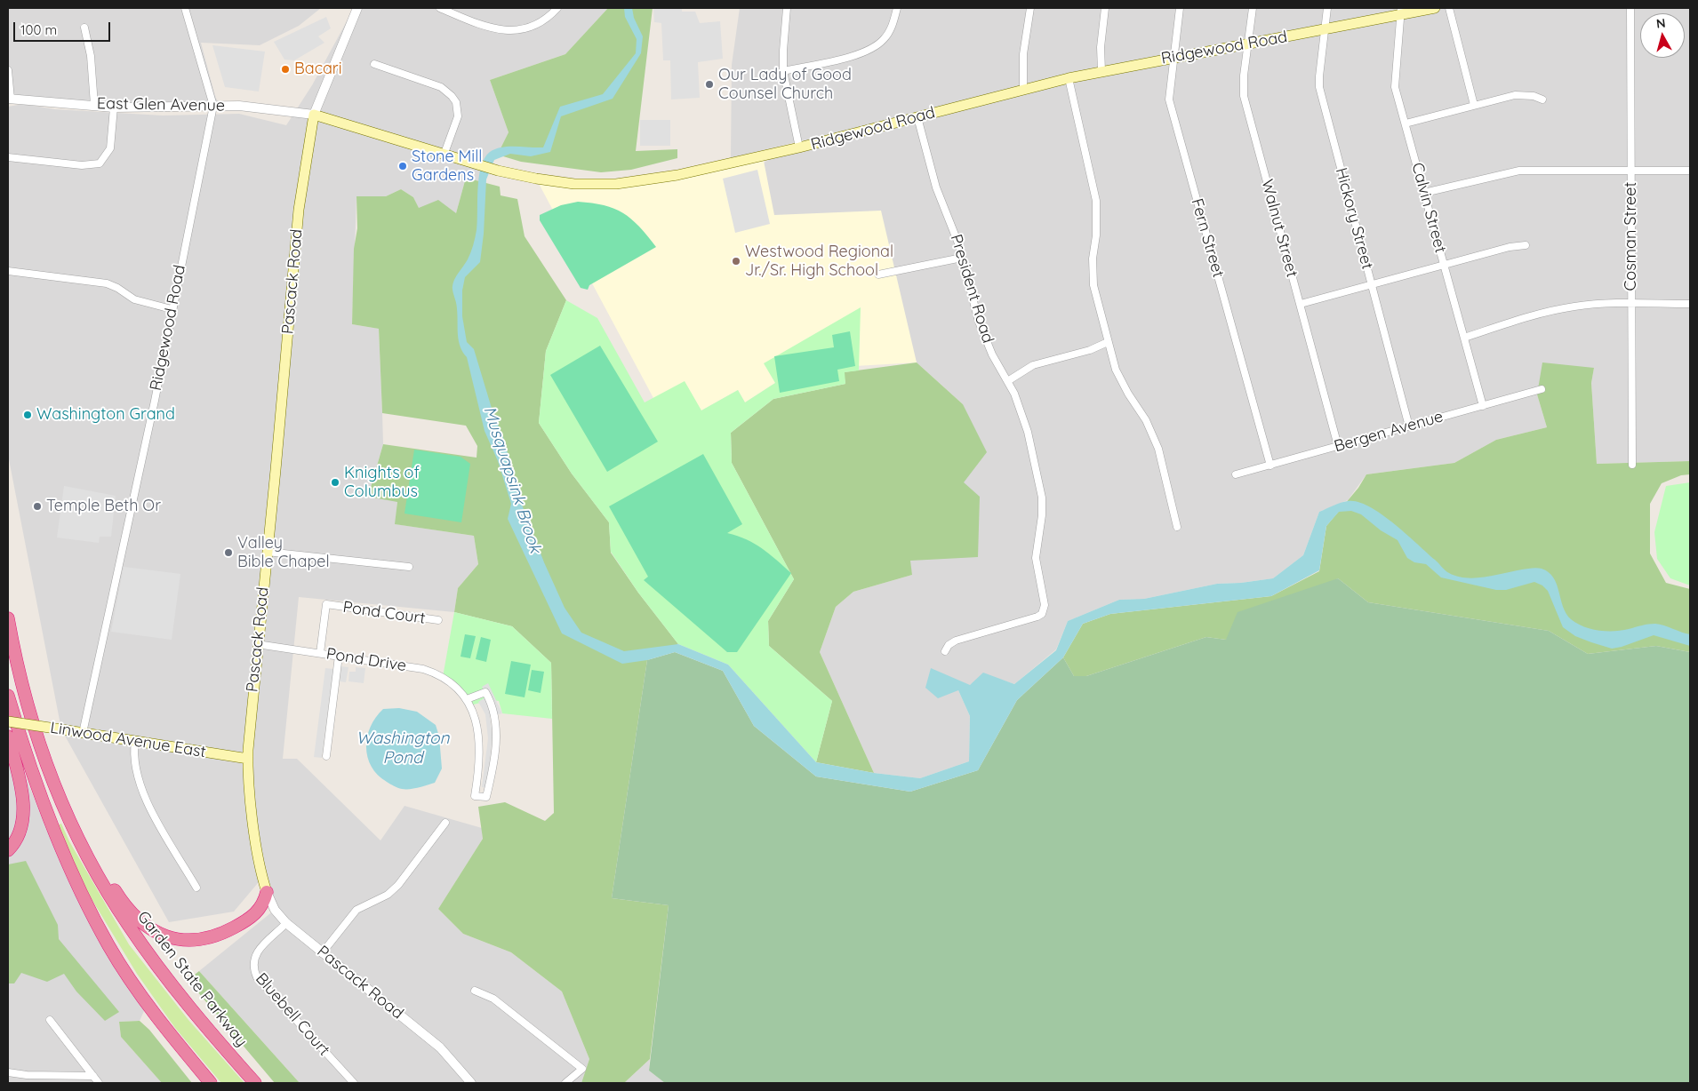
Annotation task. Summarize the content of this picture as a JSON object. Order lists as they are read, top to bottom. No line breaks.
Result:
{"streets":{"highway":["Garden State Parkway"],"main road":["Ridgewood Road","Pascack Road","Linwood Avenue East"],"street":["East Glen Avenue","Calvin Street","Hickory Street","Walnut Street","Cosman Street","Fern Street","President Road","Bergen Avenue","Pond Court","Pond Drive","Bluebell Court"]},"crossings":[["Ridgewood Road","East Glen Avenue"],["Ridgewood Road","Calvin Street"],["Ridgewood Road","Hickory Street"],["Ridgewood Road","Walnut Street"],["Ridgewood Road","Fern Street"],["Ridgewood Road","Pascack Road"],["Ridgewood Road","President Road"],["Ridgewood Road","Linwood Avenue East"],["East Glen Avenue","Pascack Road"],["Calvin Street","Bergen Avenue"],["Hickory Street","Bergen Avenue"],["Walnut Street","Bergen Avenue"],["Fern Street","Bergen Avenue"],["Pascack Road","Pond Drive"],["Pascack Road","Linwood Avenue East"],["Pascack Road","Bluebell Court"],["Pond Court","Pond Drive"]],"water":["Musquapsink Brook","Washington Pond"],"places":["Bacari","Our Lady of Good Counsel Church","Stone Mill Gardens","Westwood Regional Jr./Sr. High School","Washington Grand","Knights of Columbus","Temple Beth Or","Valley Bible Chapel"],"scale_bar":"100 m","north":"top"}
